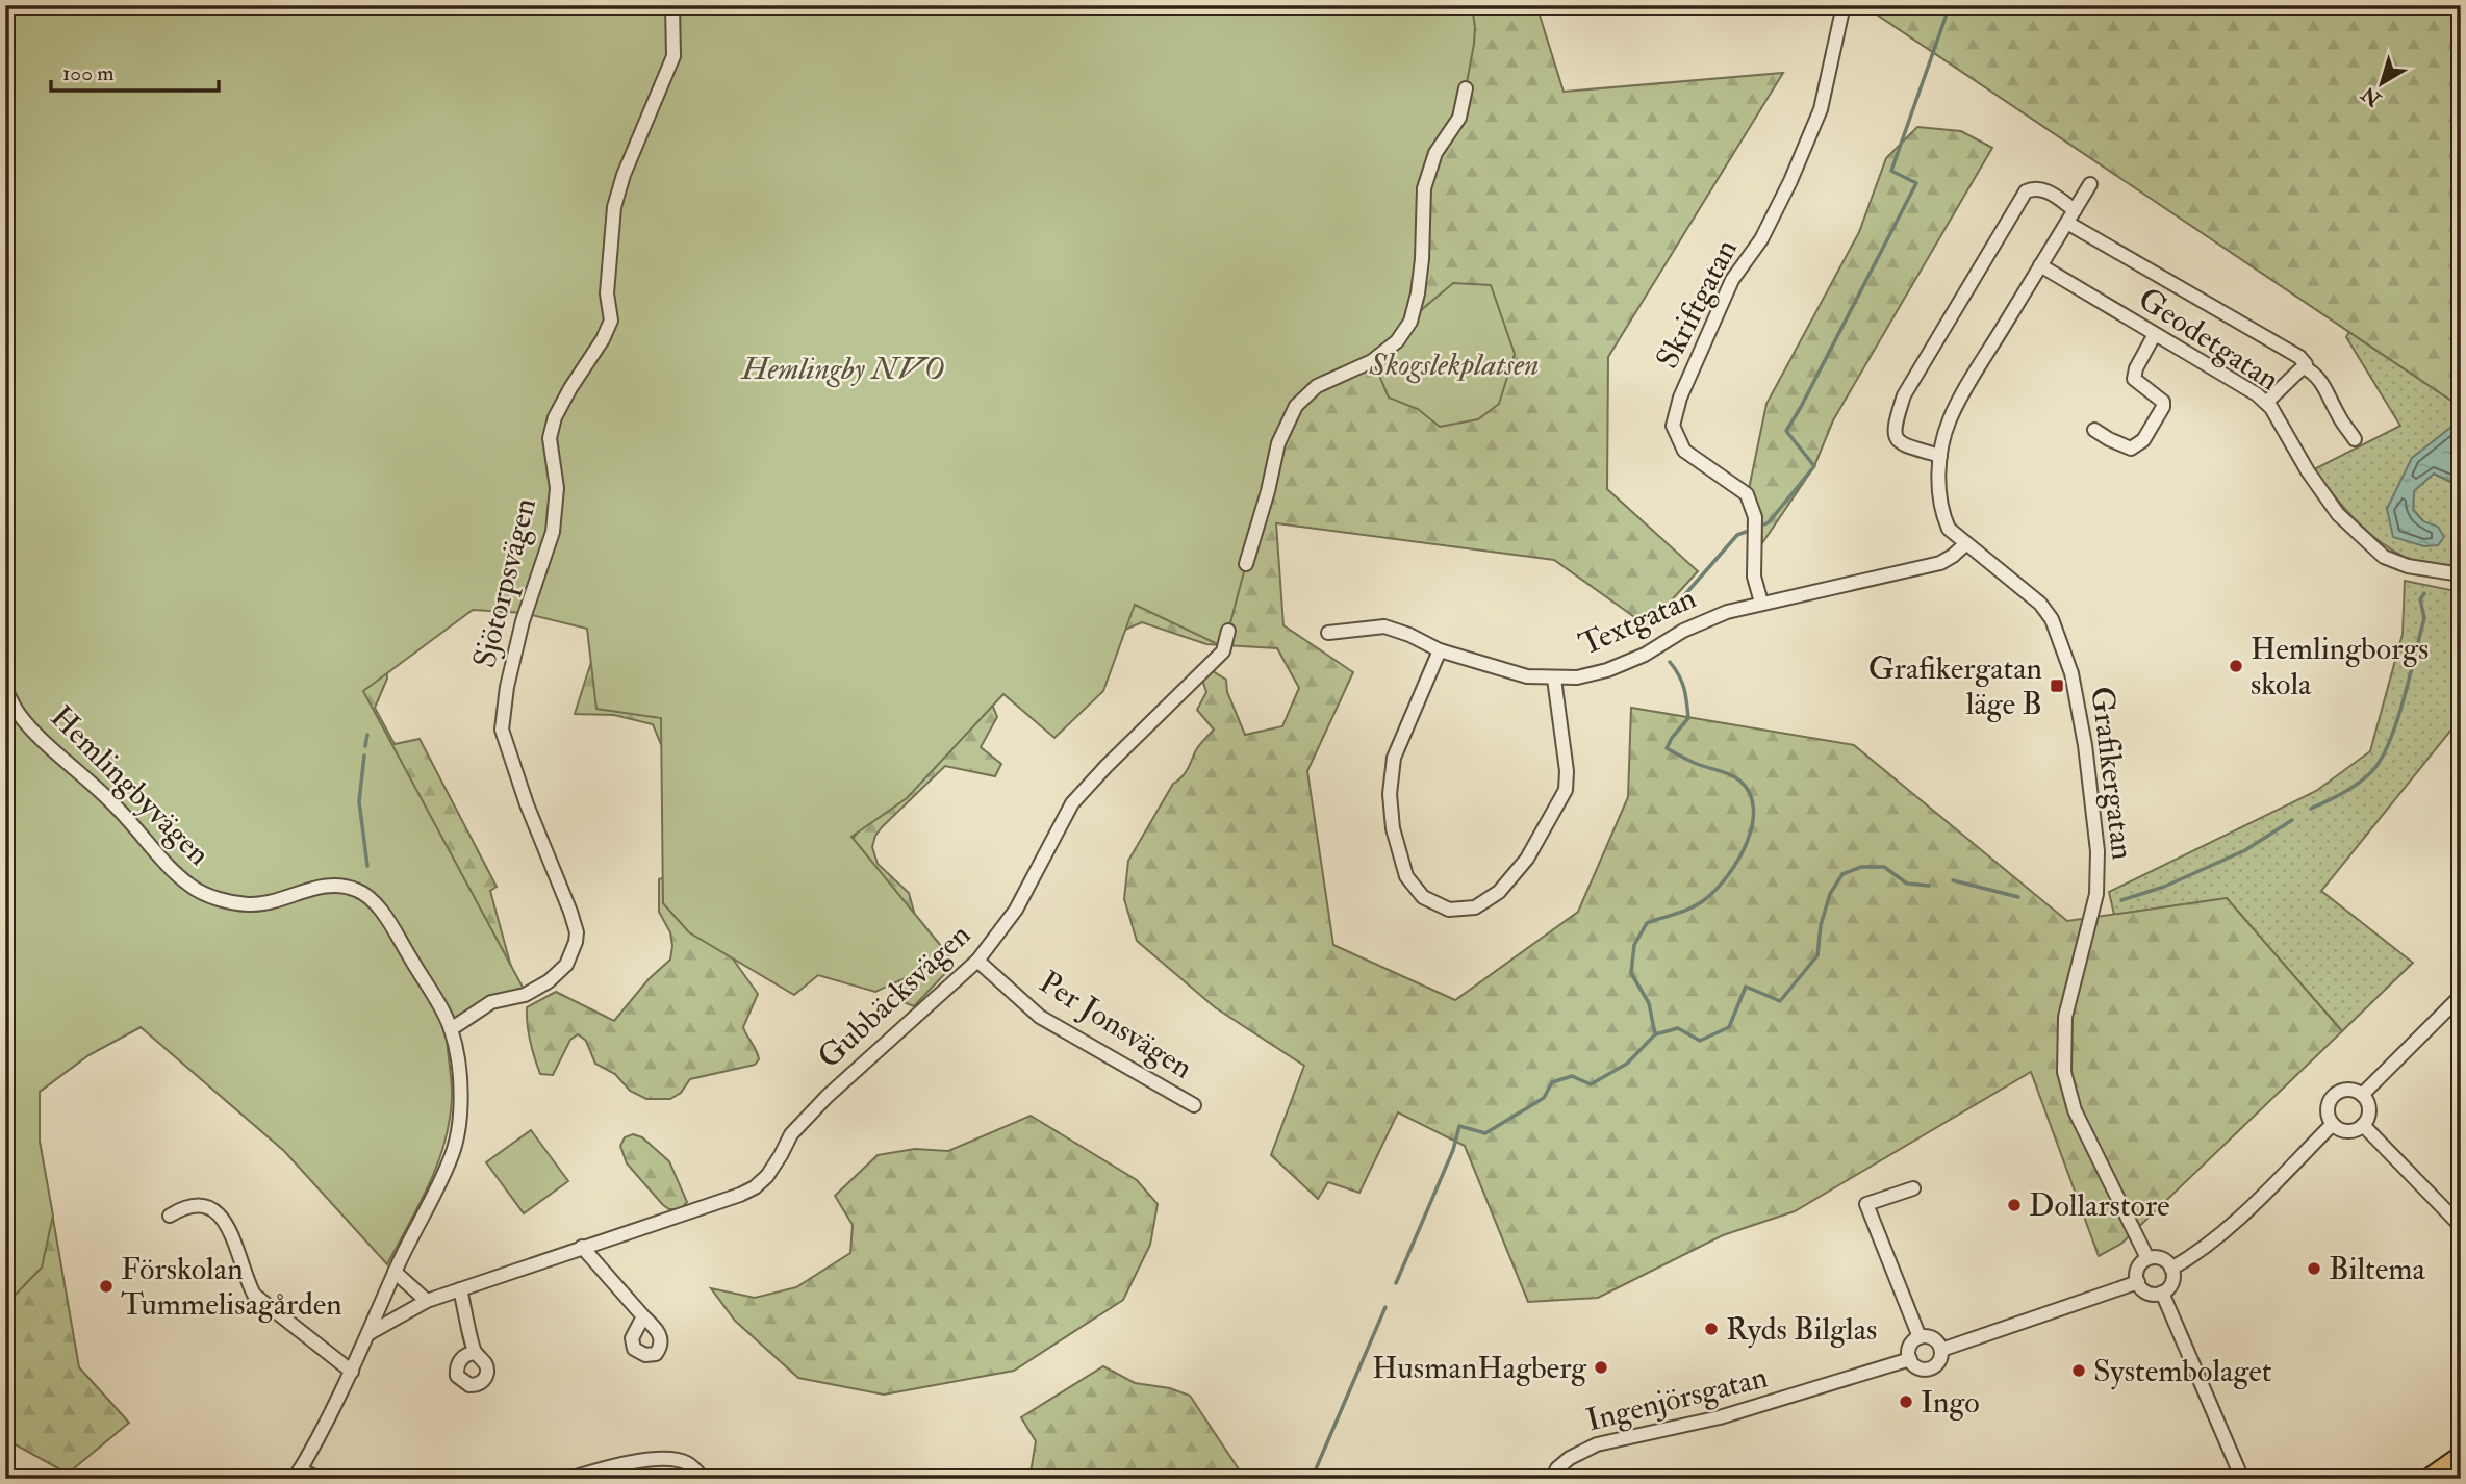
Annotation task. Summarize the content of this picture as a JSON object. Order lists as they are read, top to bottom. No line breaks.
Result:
{"streets":{"street":["Skriftgatan","Geodetgatan","Sjötorpsvägen","Textgatan","Grafikergatan","Hemlingbyvägen","Gubbäcksvägen","Per Jonsvägen","Ingenjörsgatan"]},"crossings":[["Skriftgatan","Textgatan"],["Geodetgatan","Grafikergatan"],["Sjötorpsvägen","Hemlingbyvägen"],["Textgatan","Grafikergatan"],["Grafikergatan","Ingenjörsgatan"],["Hemlingbyvägen","Gubbäcksvägen"],["Gubbäcksvägen","Per Jonsvägen"]],"parks":["Skogslekplatsen","Hemlingby NVO"],"places":{"other":["Hemlingborgs skola","Dollarstore","Biltema","Förskolan Tummelisagården","Ryds Bilglas","HusmanHagberg","Systembolaget","Ingo"],"transit":["Grafikergatan läge B"]},"scale_bar":"100 m","north":"bottom left"}
